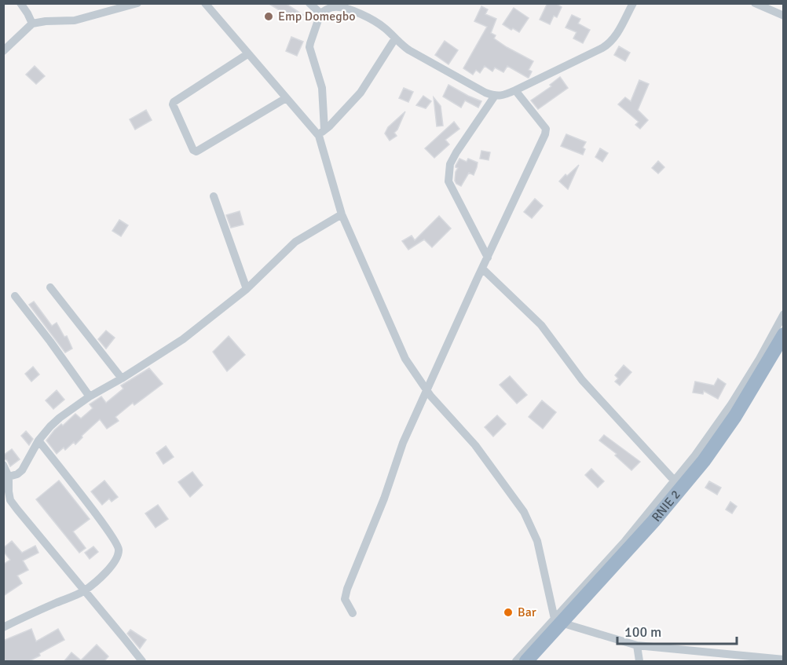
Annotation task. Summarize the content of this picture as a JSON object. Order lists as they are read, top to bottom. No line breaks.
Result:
{"streets":{"highway":["RNIE 2"]},"places":["Emp Domegbo","Bar"],"scale_bar":"100 m"}
